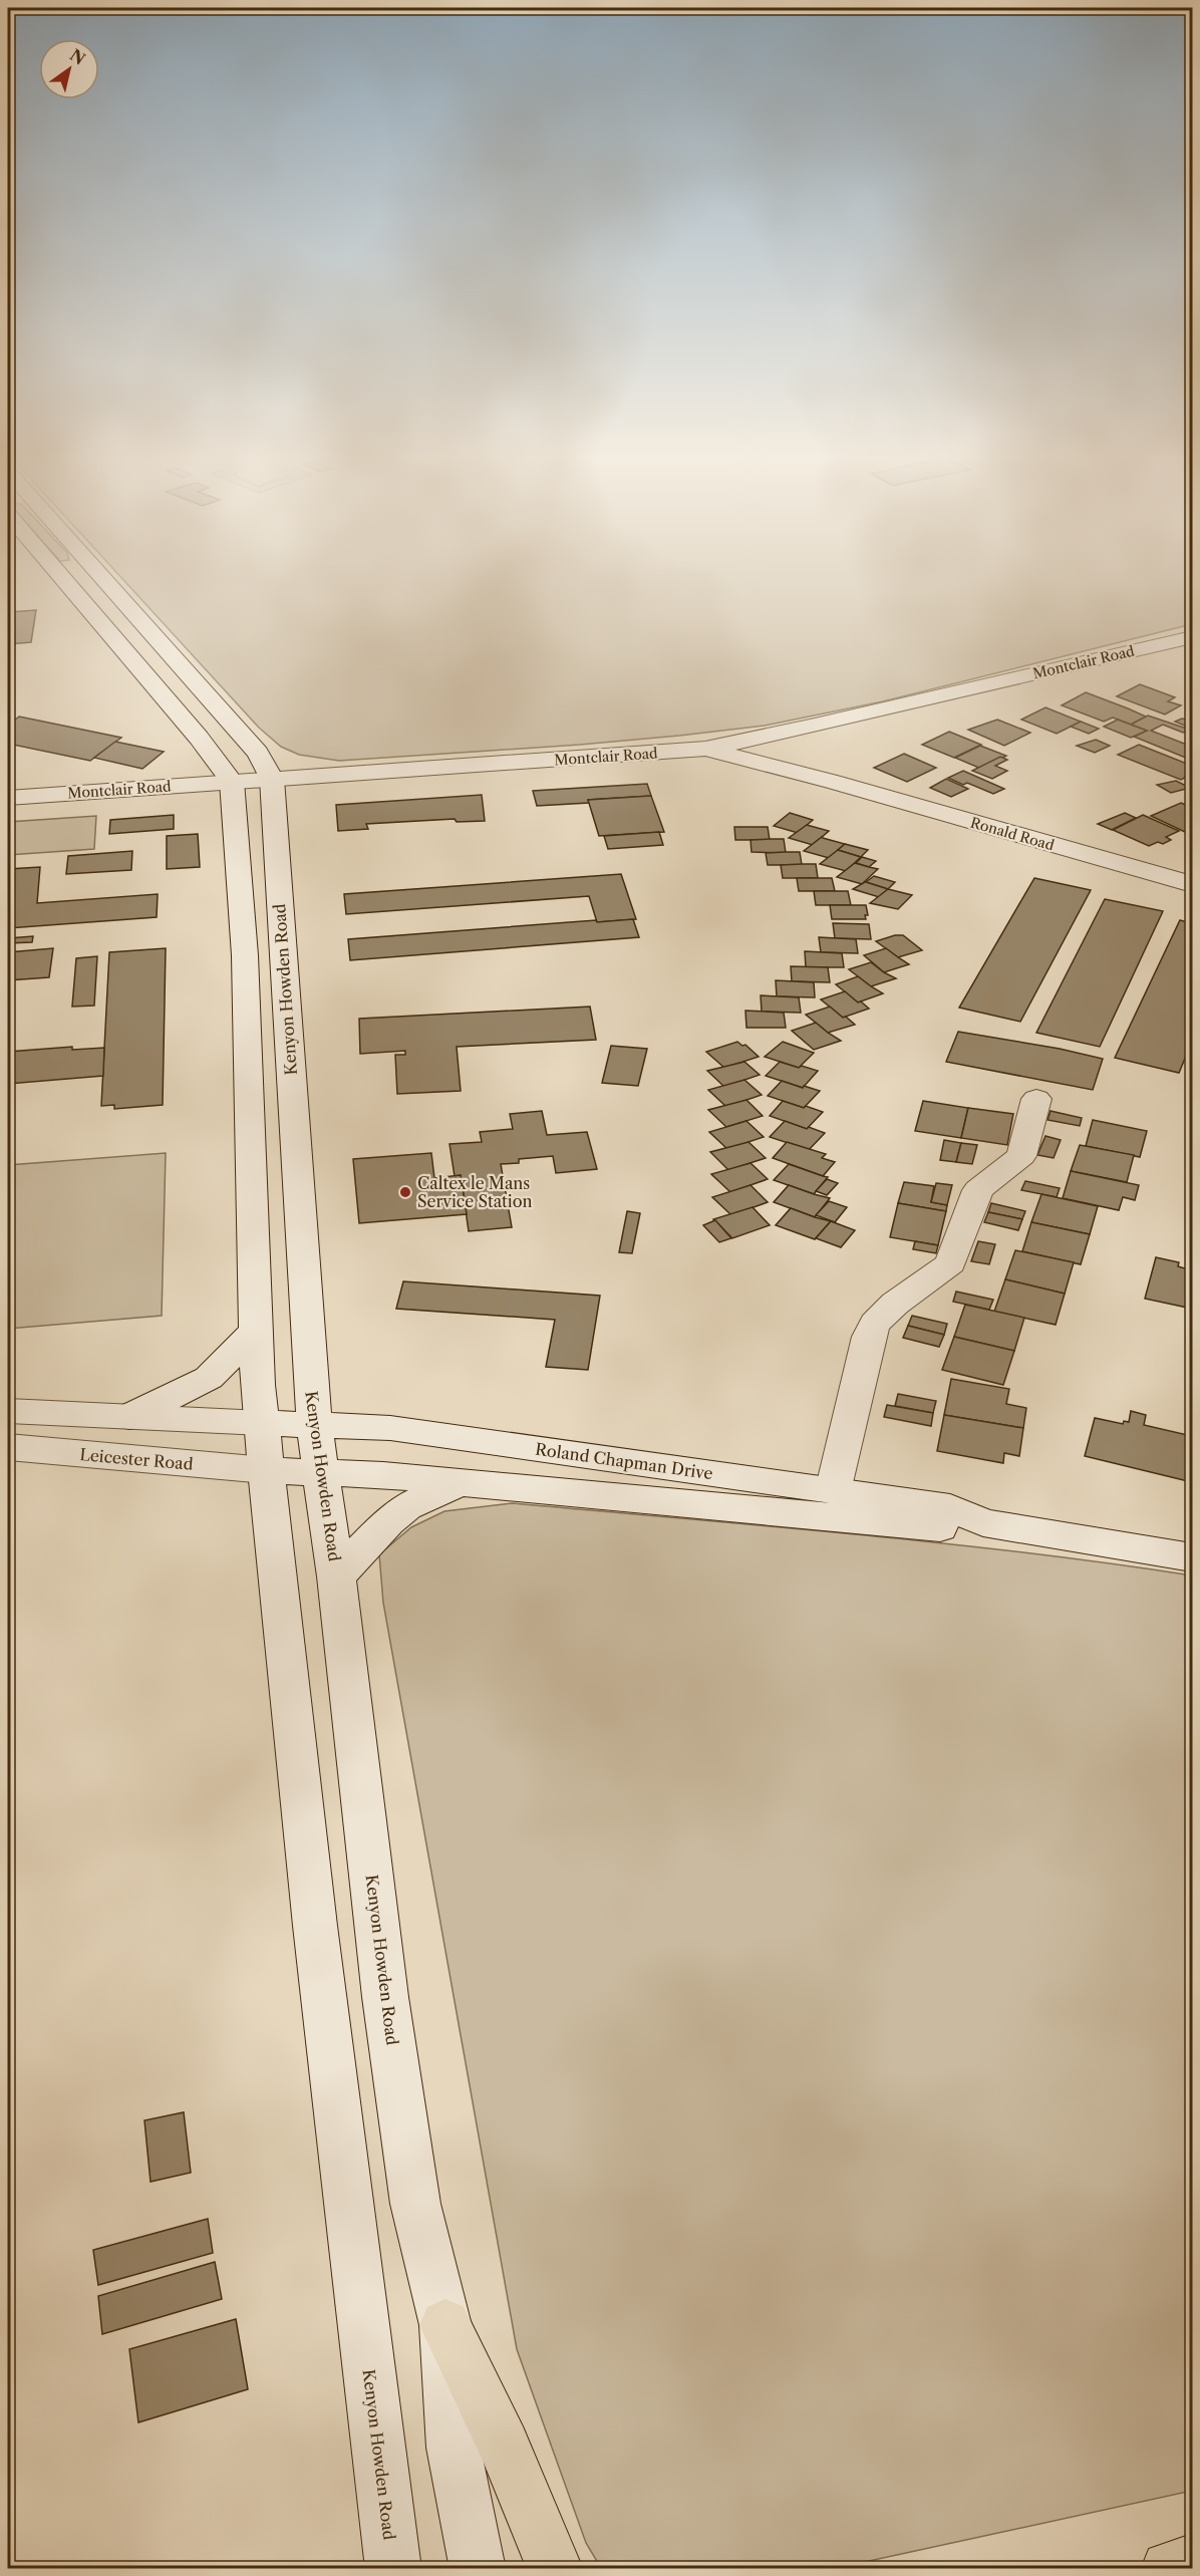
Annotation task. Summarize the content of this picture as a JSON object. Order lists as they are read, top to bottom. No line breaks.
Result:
{"streets":{"street":["Montclair Road","Ronald Road","Kenyon Howden Road","Leicester Road","Roland Chapman Drive"]},"crossings":[["Montclair Road","Ronald Road"],["Montclair Road","Kenyon Howden Road"],["Kenyon Howden Road","Leicester Road"],["Kenyon Howden Road","Roland Chapman Drive"],["Leicester Road","Roland Chapman Drive"]],"places":["Caltex le Mans Service Station"],"north":"top right"}
